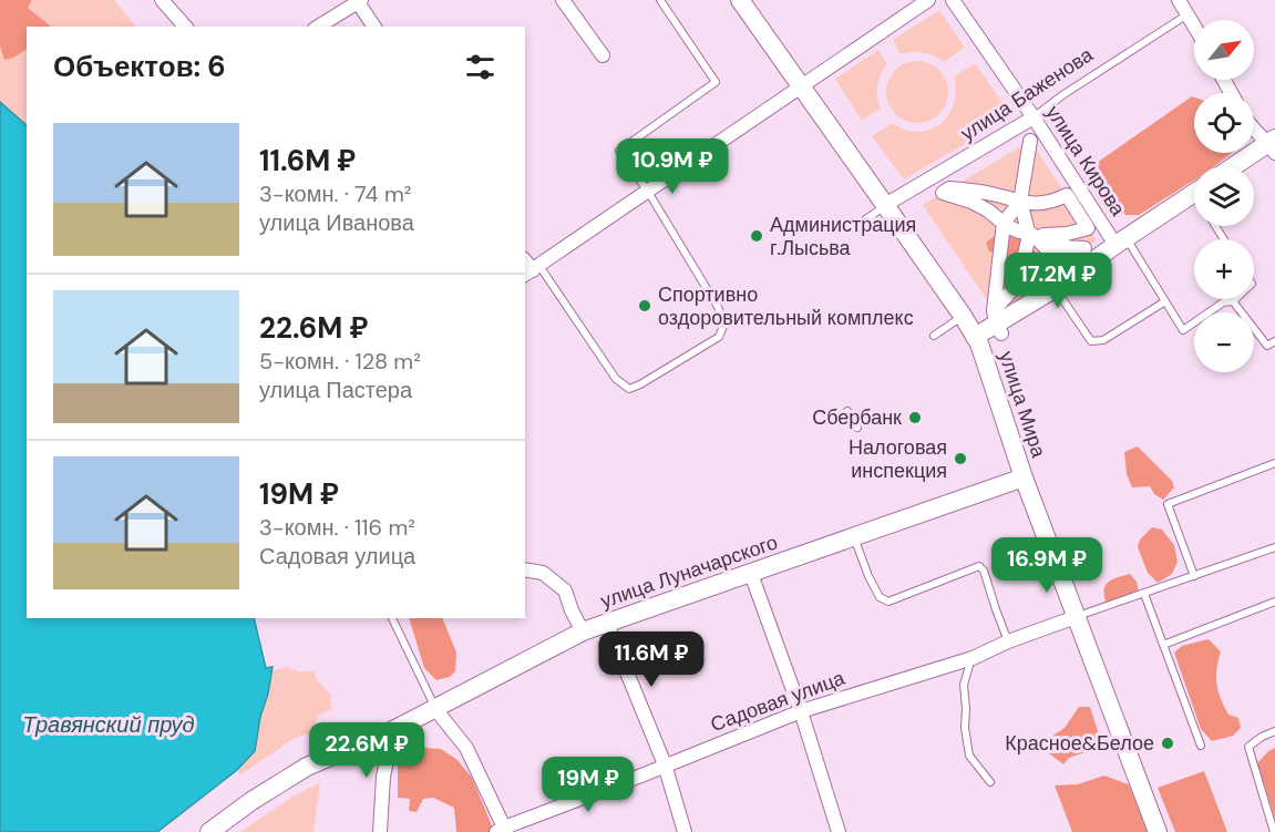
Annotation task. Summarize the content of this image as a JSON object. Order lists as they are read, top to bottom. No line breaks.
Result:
{"streets":{"street":["улица Баженова","улица Кирова","улица Мира","улица Луначарского","Садовая улица"]},"crossings":[["улица Баженова","улица Кирова"],["улица Баженова","улица Мира"],["улица Мира","улица Луначарского"],["улица Мира","Садовая улица"]],"water":["Травянский пруд"],"places":["Администрация г.Лысьва","Спортивно оздоровительный комплекс","Сбербанк","Налоговая инспекция","Красное&Белое"],"north":"top right","page":{"map_buttons":["+","−"],"heading":"Объектов: 6","list":[{"name":"11.6M ₽","note":"3-комн. · 74 m² · улица Иванова"},{"name":"22.6M ₽","note":"5-комн. · 128 m² · улица Пастера"},{"name":"19M ₽","note":"3-комн. · 116 m² · Садовая улица"}],"price":["10.9M ₽","17.2M ₽","16.9M ₽","11.6M ₽","22.6M ₽","19M ₽"]}}
